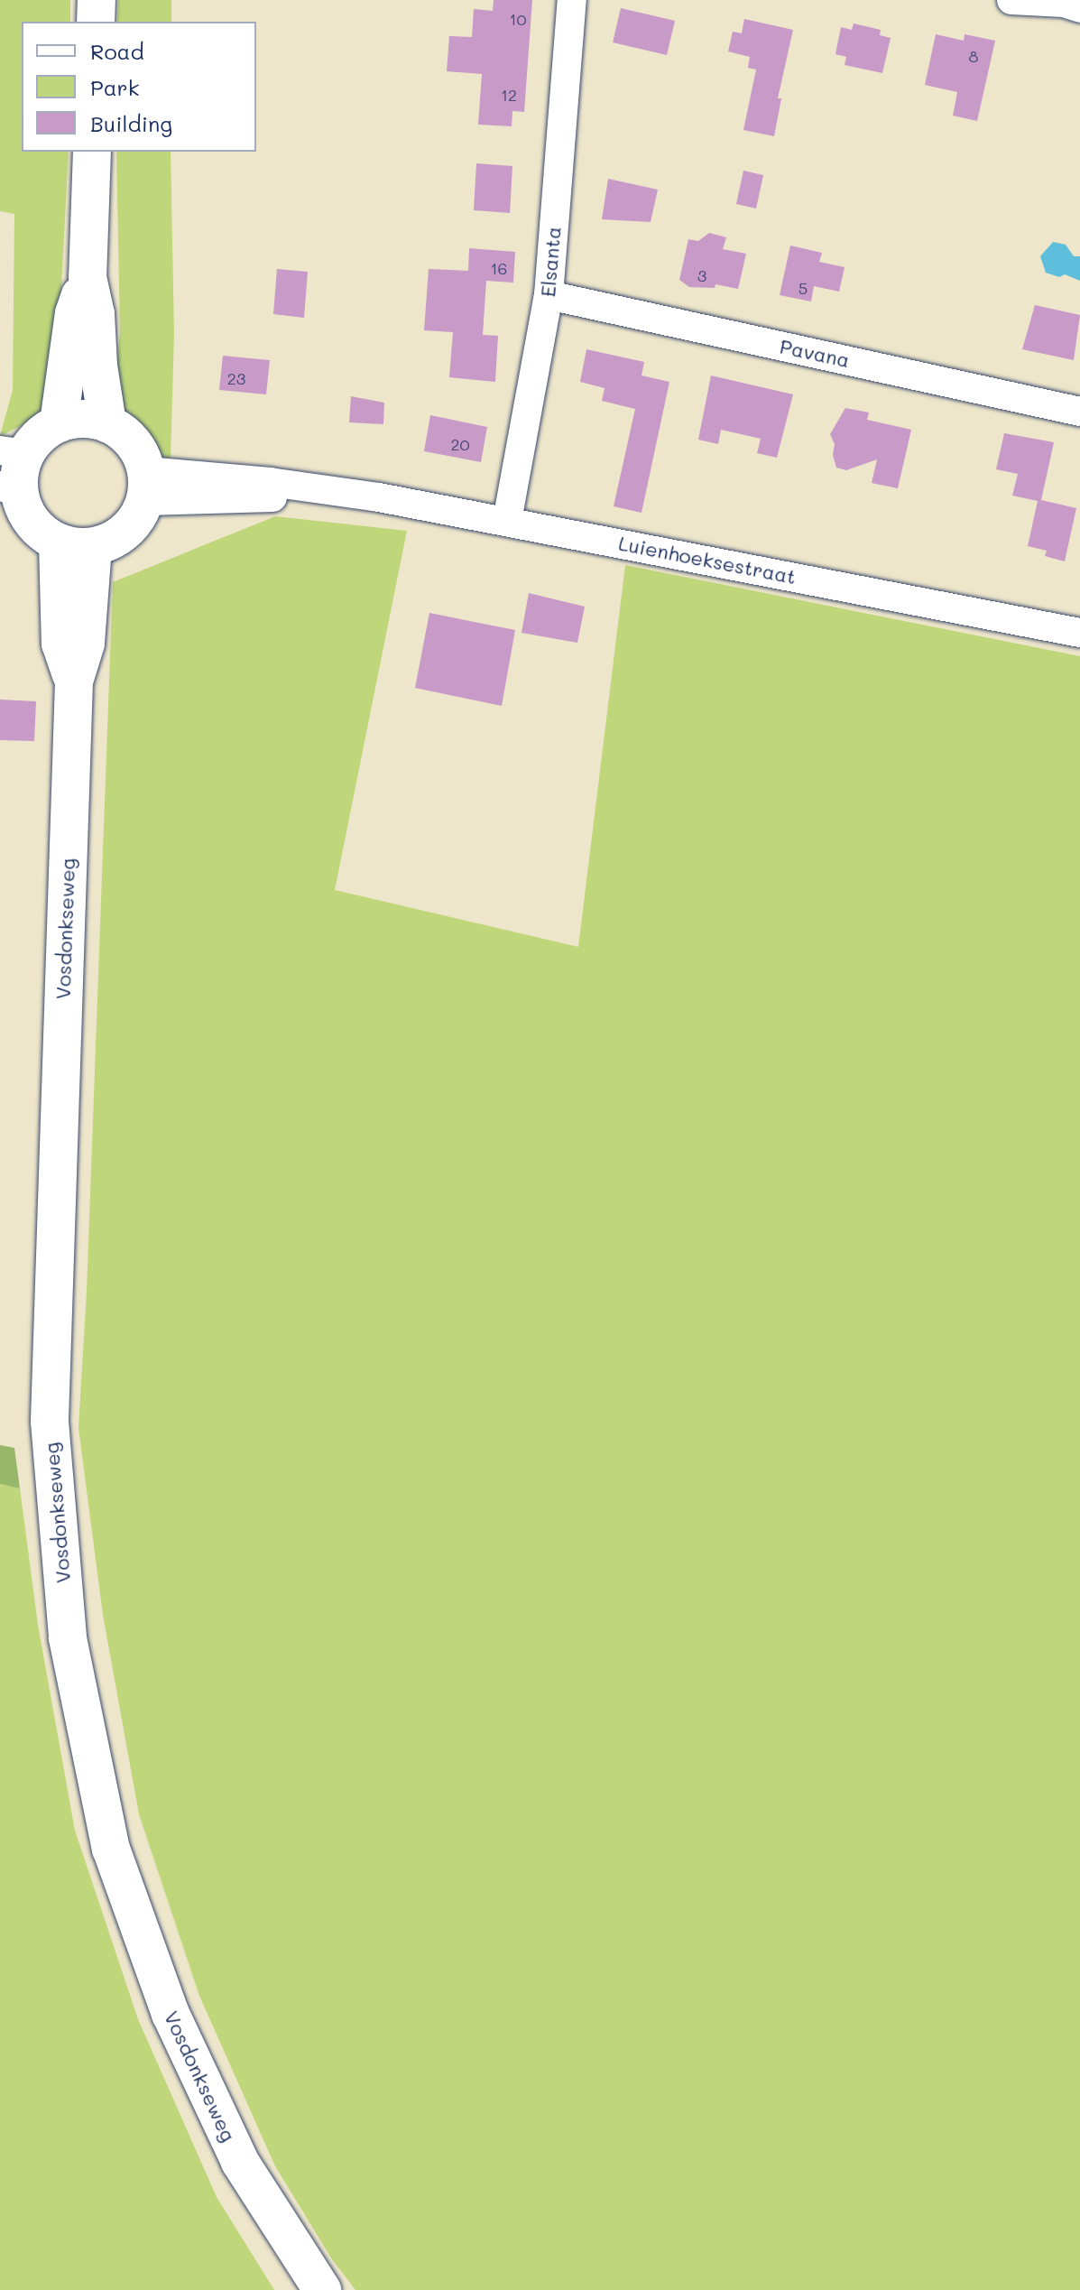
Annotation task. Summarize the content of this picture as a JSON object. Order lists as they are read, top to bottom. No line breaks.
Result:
{"streets":{"main road":["Vosdonkseweg"],"street":["Elsanta","Pavana","Luienhoeksestraat"]},"crossings":[["Elsanta","Pavana"],["Elsanta","Luienhoeksestraat"],["Luienhoeksestraat","Vosdonkseweg"]],"house_numbers":["10","8","12","16","3","5","23","20"],"legend":["Road","Park","Building"]}
